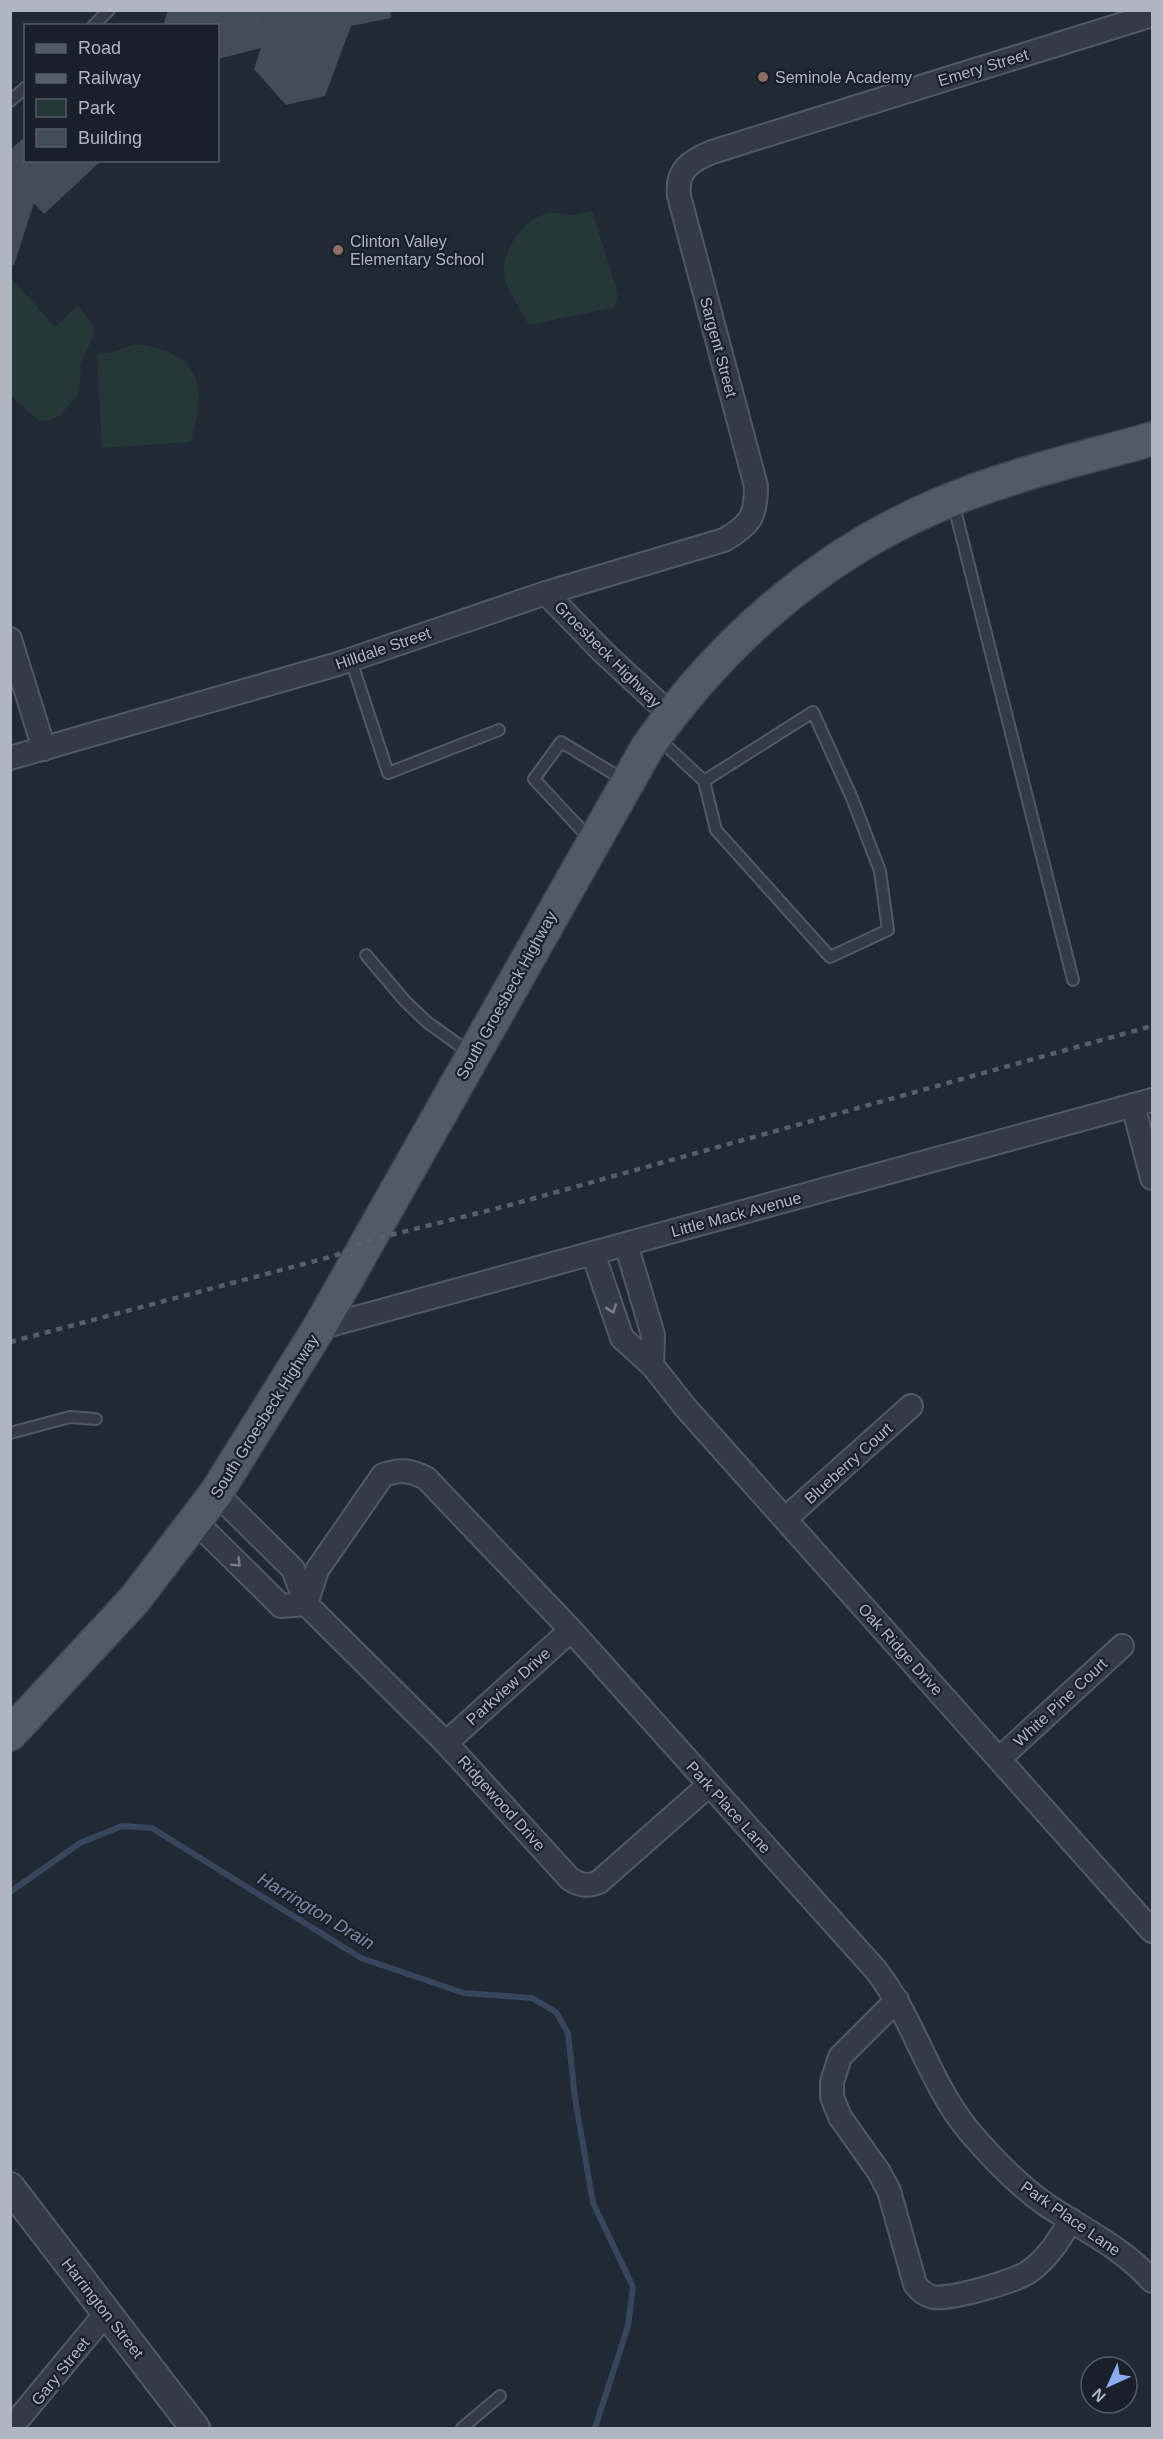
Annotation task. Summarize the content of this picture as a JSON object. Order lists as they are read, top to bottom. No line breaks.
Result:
{"streets":{"main road":["South Groesbeck Highway"],"street":["Emery Street","Sargent Street","Hilldale Street","Groesbeck Highway","Little Mack Avenue","Blueberry Court","Oak Ridge Drive","Parkview Drive","White Pine Court","Ridgewood Drive","Park Place Lane","Harrington Street","Gary Street"]},"crossings":[["Emery Street","Sargent Street"],["Sargent Street","Hilldale Street"],["Hilldale Street","Groesbeck Highway"],["Groesbeck Highway","South Groesbeck Highway"],["South Groesbeck Highway","Little Mack Avenue"],["South Groesbeck Highway","Ridgewood Drive"],["Little Mack Avenue","Oak Ridge Drive"],["Blueberry Court","Oak Ridge Drive"],["Oak Ridge Drive","White Pine Court"],["Parkview Drive","Ridgewood Drive"],["Parkview Drive","Park Place Lane"],["Ridgewood Drive","Park Place Lane"],["Harrington Street","Gary Street"]],"water":["Harrington Drain"],"places":["Seminole Academy","Clinton Valley Elementary School"],"legend":["Road","Railway","Park","Building"],"north":"bottom left"}
